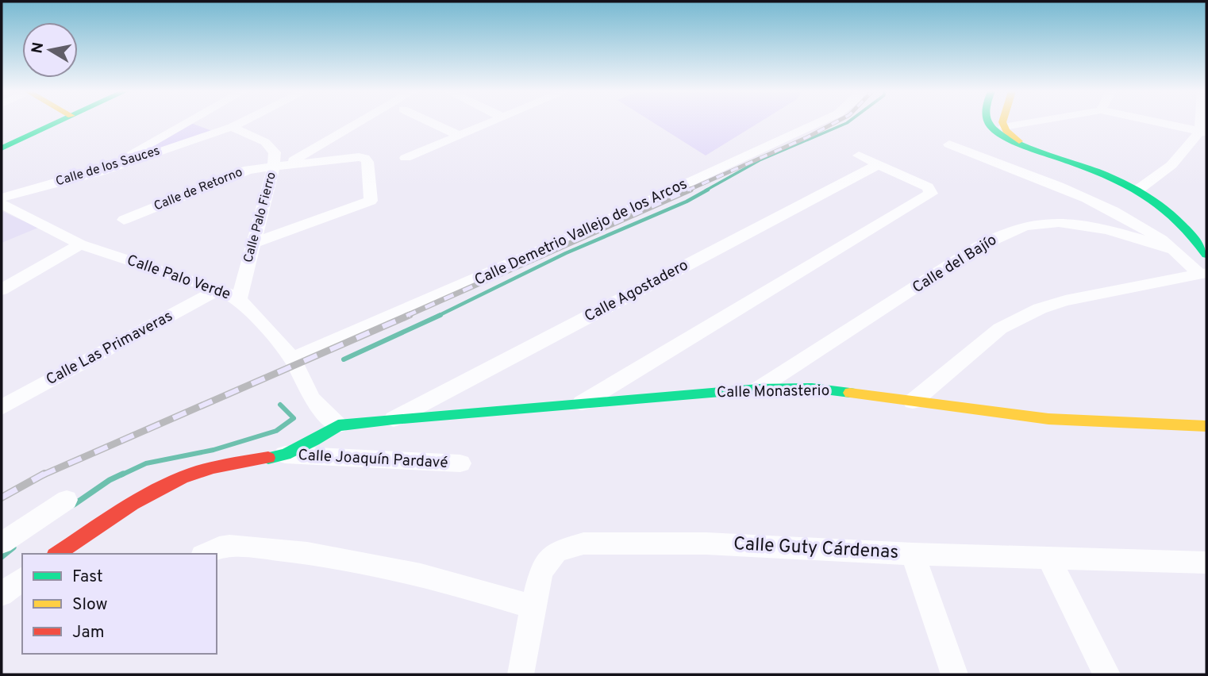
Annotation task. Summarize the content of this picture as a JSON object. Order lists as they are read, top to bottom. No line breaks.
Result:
{"streets":{"street":["Calle de los Sauces","Calle de Retorno","Calle Palo Fierro","Calle Demetrio Vallejo de los Arcos","Calle del Bajío","Calle Palo Verde","Calle Agostadero","Calle Las Primaveras","Calle Monasterio","Calle Joaquín Pardavé","Calle Guty Cárdenas"]},"crossings":[["Calle de los Sauces","Calle Palo Fierro"],["Calle de Retorno","Calle Palo Fierro"],["Calle Palo Fierro","Calle Palo Verde"],["Calle Demetrio Vallejo de los Arcos","Calle Palo Verde"],["Calle del Bajío","Calle Monasterio"],["Calle Palo Verde","Calle Las Primaveras"],["Calle Palo Verde","Calle Monasterio"],["Calle Agostadero","Calle Monasterio"]],"legend":["Fast","Slow","Jam"],"north":"left"}
